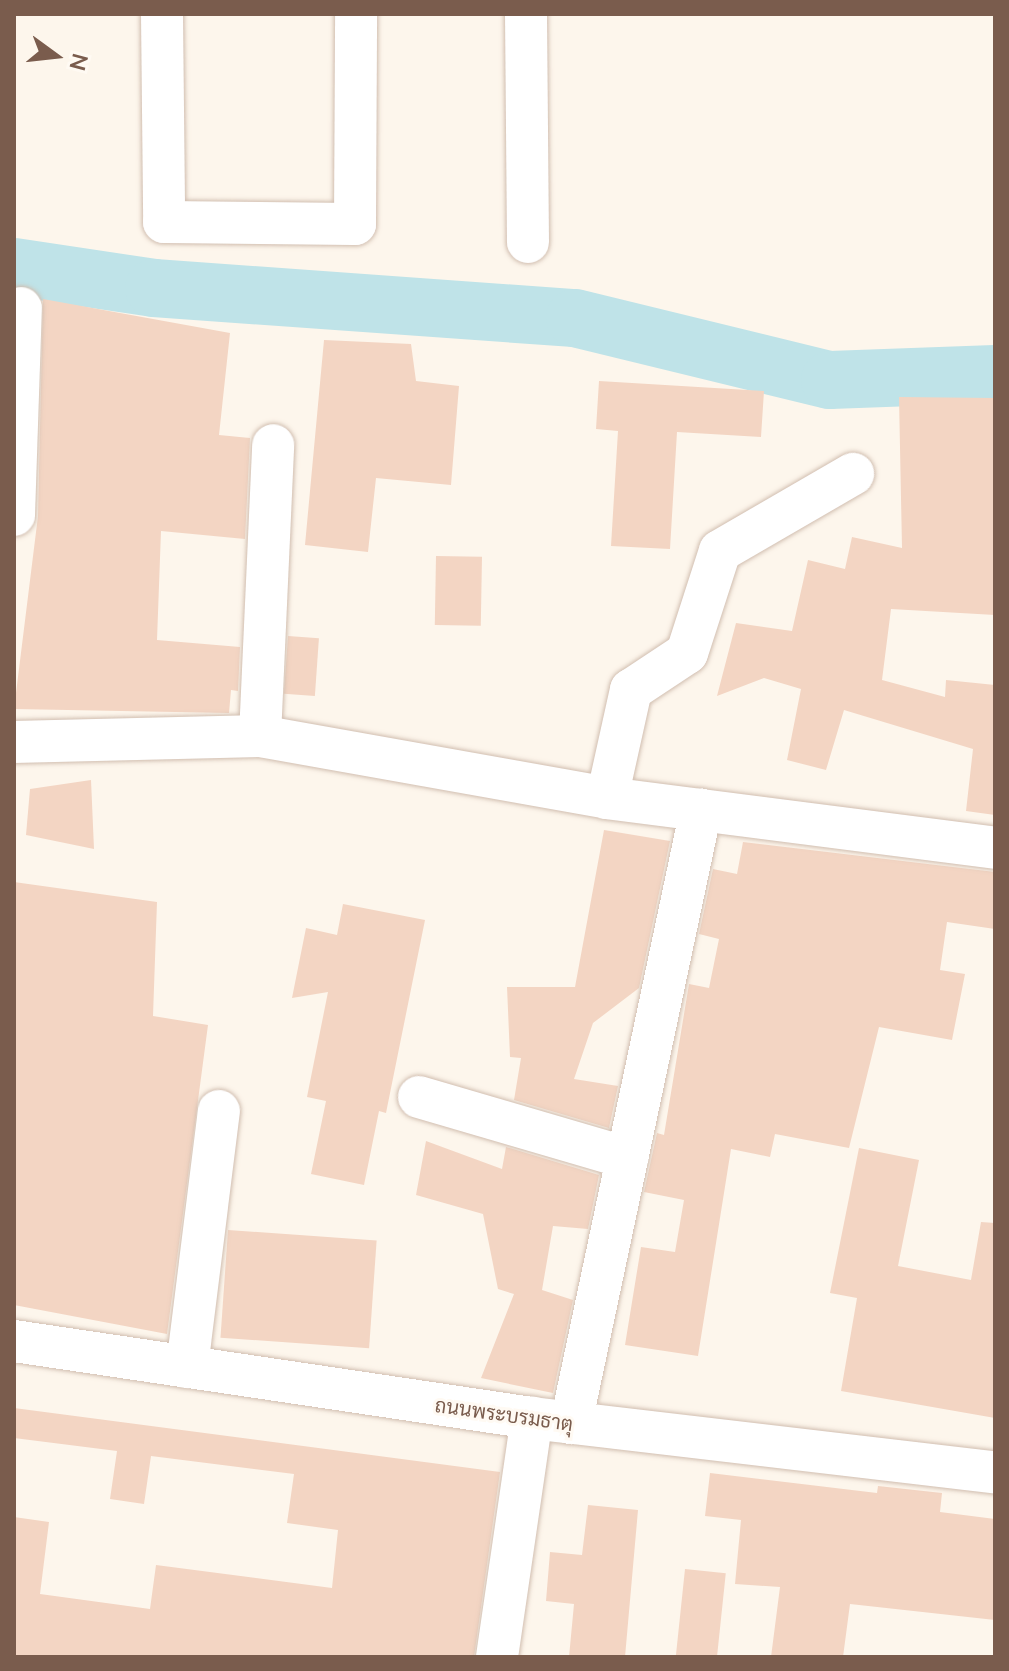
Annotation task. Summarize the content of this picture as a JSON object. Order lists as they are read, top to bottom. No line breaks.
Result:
{"streets":{"street":["ถนนพระบรมธาตุ"]},"north":"right"}
